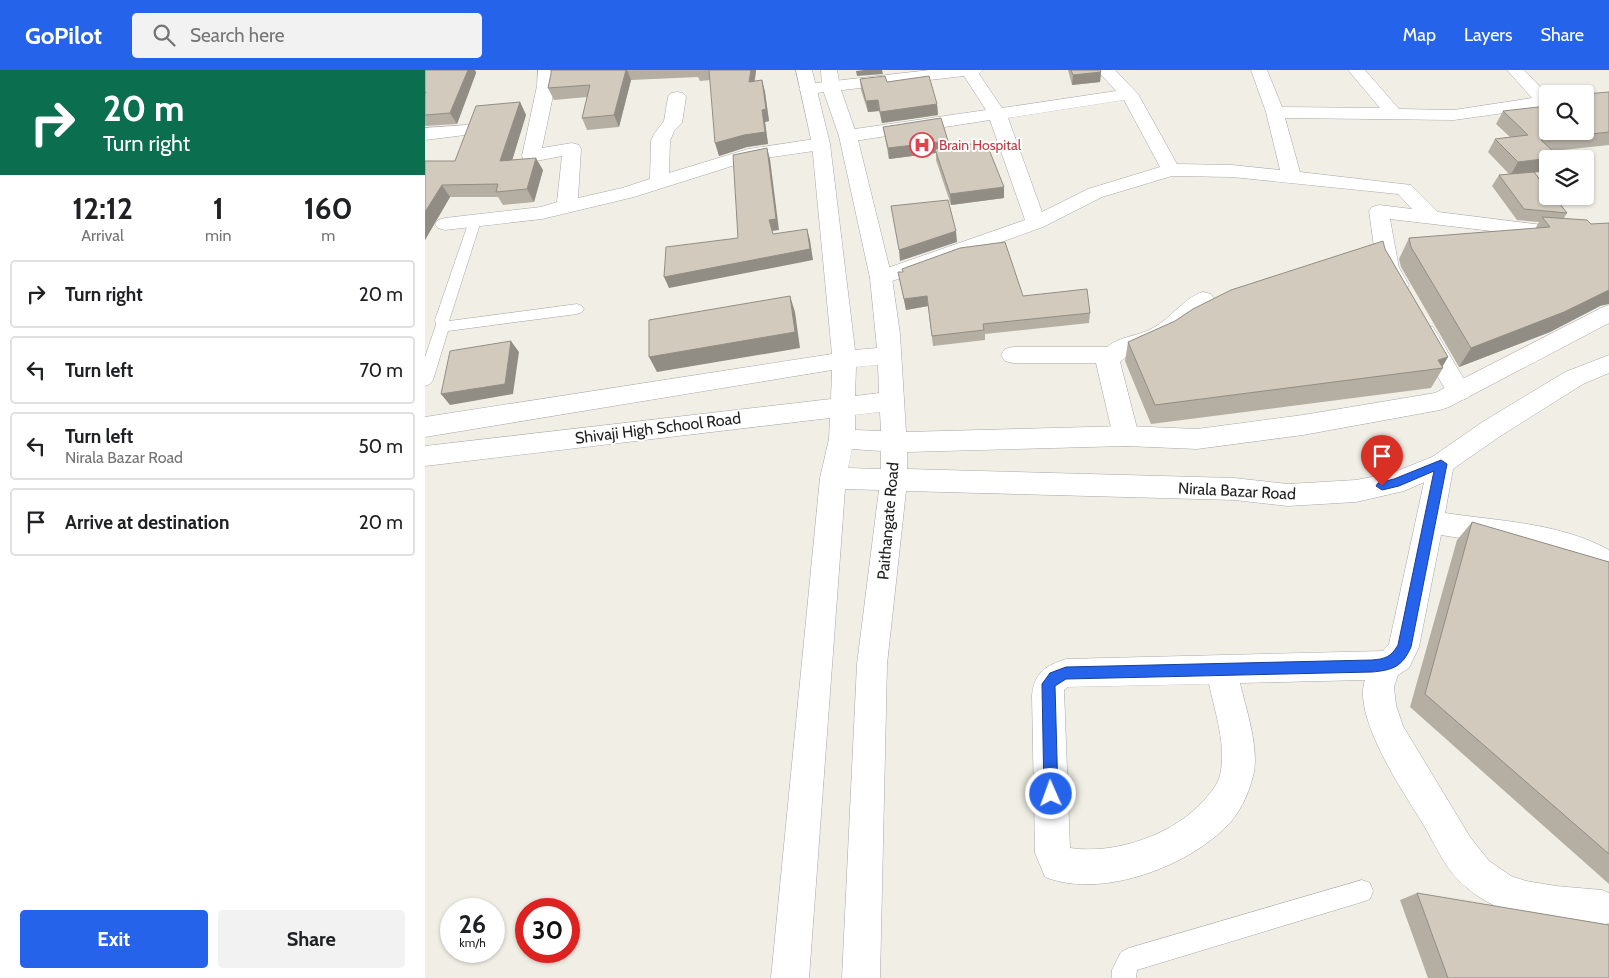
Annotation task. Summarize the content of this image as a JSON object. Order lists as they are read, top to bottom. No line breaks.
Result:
{"streets":{"street":["Shivaji High School Road","Nirala Bazar Road","Paithangate Road"]},"crossings":[["Shivaji High School Road","Paithangate Road"],["Nirala Bazar Road","Paithangate Road"]],"places":{"hospital":["Brain Hospital"]},"page":{"header":"GoPilot","search":"Search here","nav":["Map","Layers","Share"],"turn":["20 m","Turn right"],"eta":["12:12","Arrival","1","min","160","m"],"list":[{"name":"Turn right","value":"20 m"},{"name":"Turn left","value":"70 m"},{"name":"Turn left","note":"Nirala Bazar Road","value":"50 m"},{"name":"Arrive at destination","value":"20 m"}],"speed":"26 km/h","limit":"30","buttons":["Exit","Share"]}}
